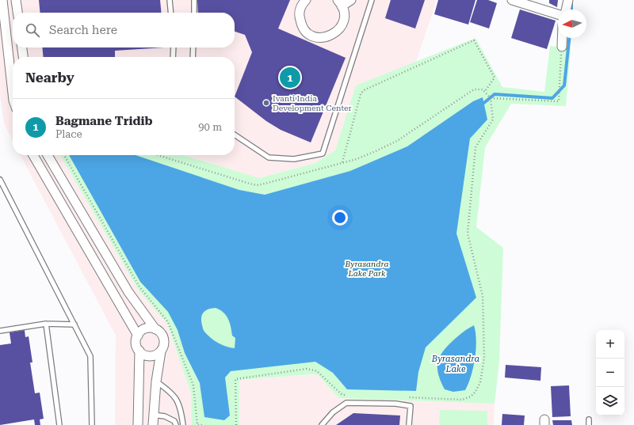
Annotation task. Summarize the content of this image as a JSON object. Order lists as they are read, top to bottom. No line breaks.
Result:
{"water":["Byrasandra Lake"],"parks":["Byrasandra Lake Park"],"places":["Ivanti India Development Center"],"north":"left","page":{"search":"Search here","heading":"Nearby","pins":"1","list":[{"mark":"1","name":"Bagmane Tridib","note":"Place","value":"90 m"}],"map_buttons":["+","−"]}}
